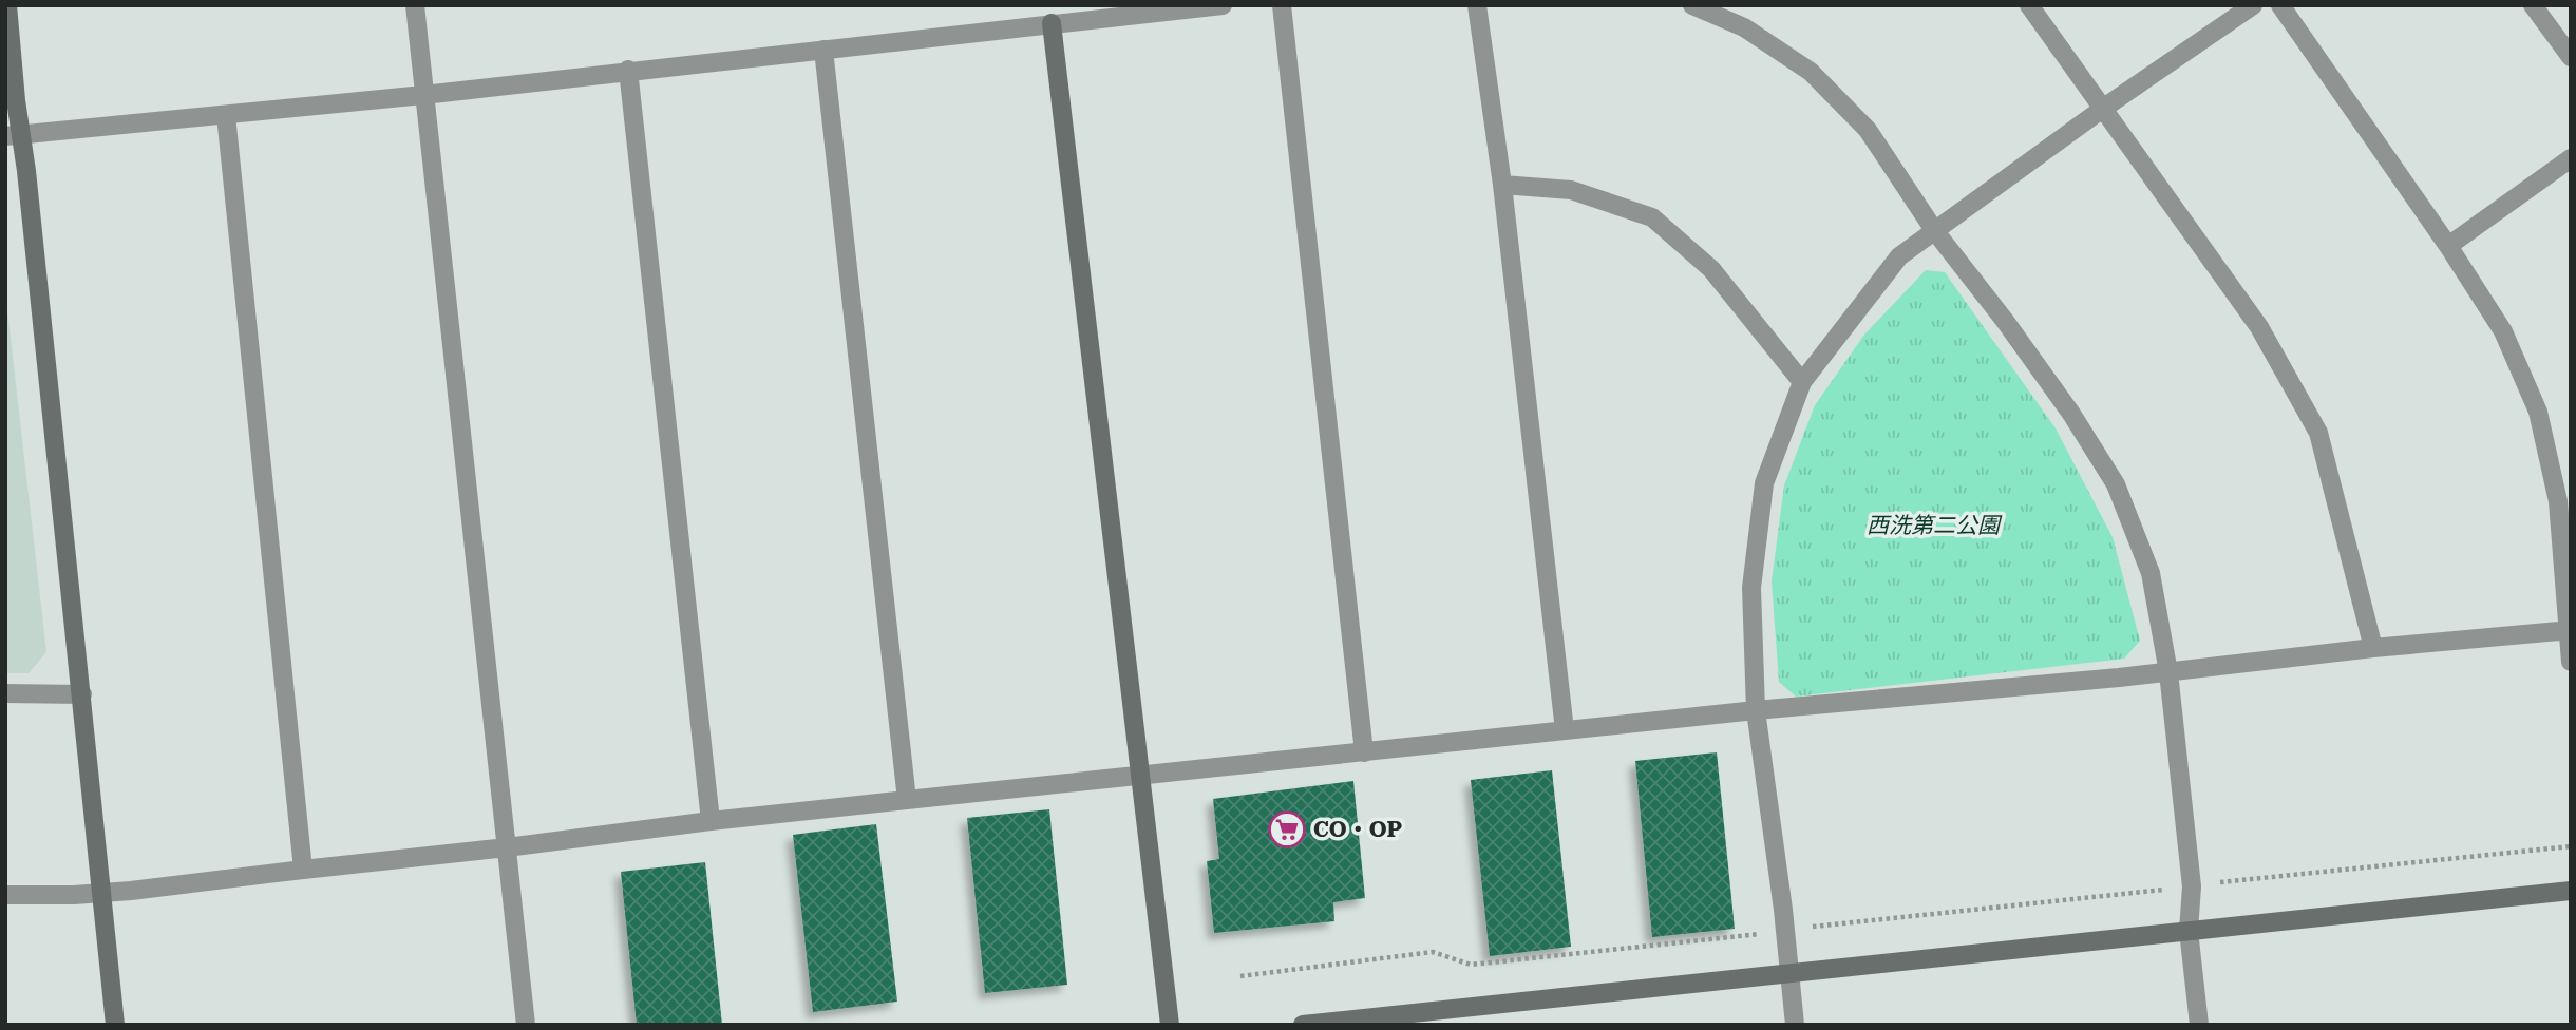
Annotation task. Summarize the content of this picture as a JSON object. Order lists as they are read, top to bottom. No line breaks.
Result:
{"parks":["西洗第二公園"],"places":{"supermarket":["CO・OP"]}}
